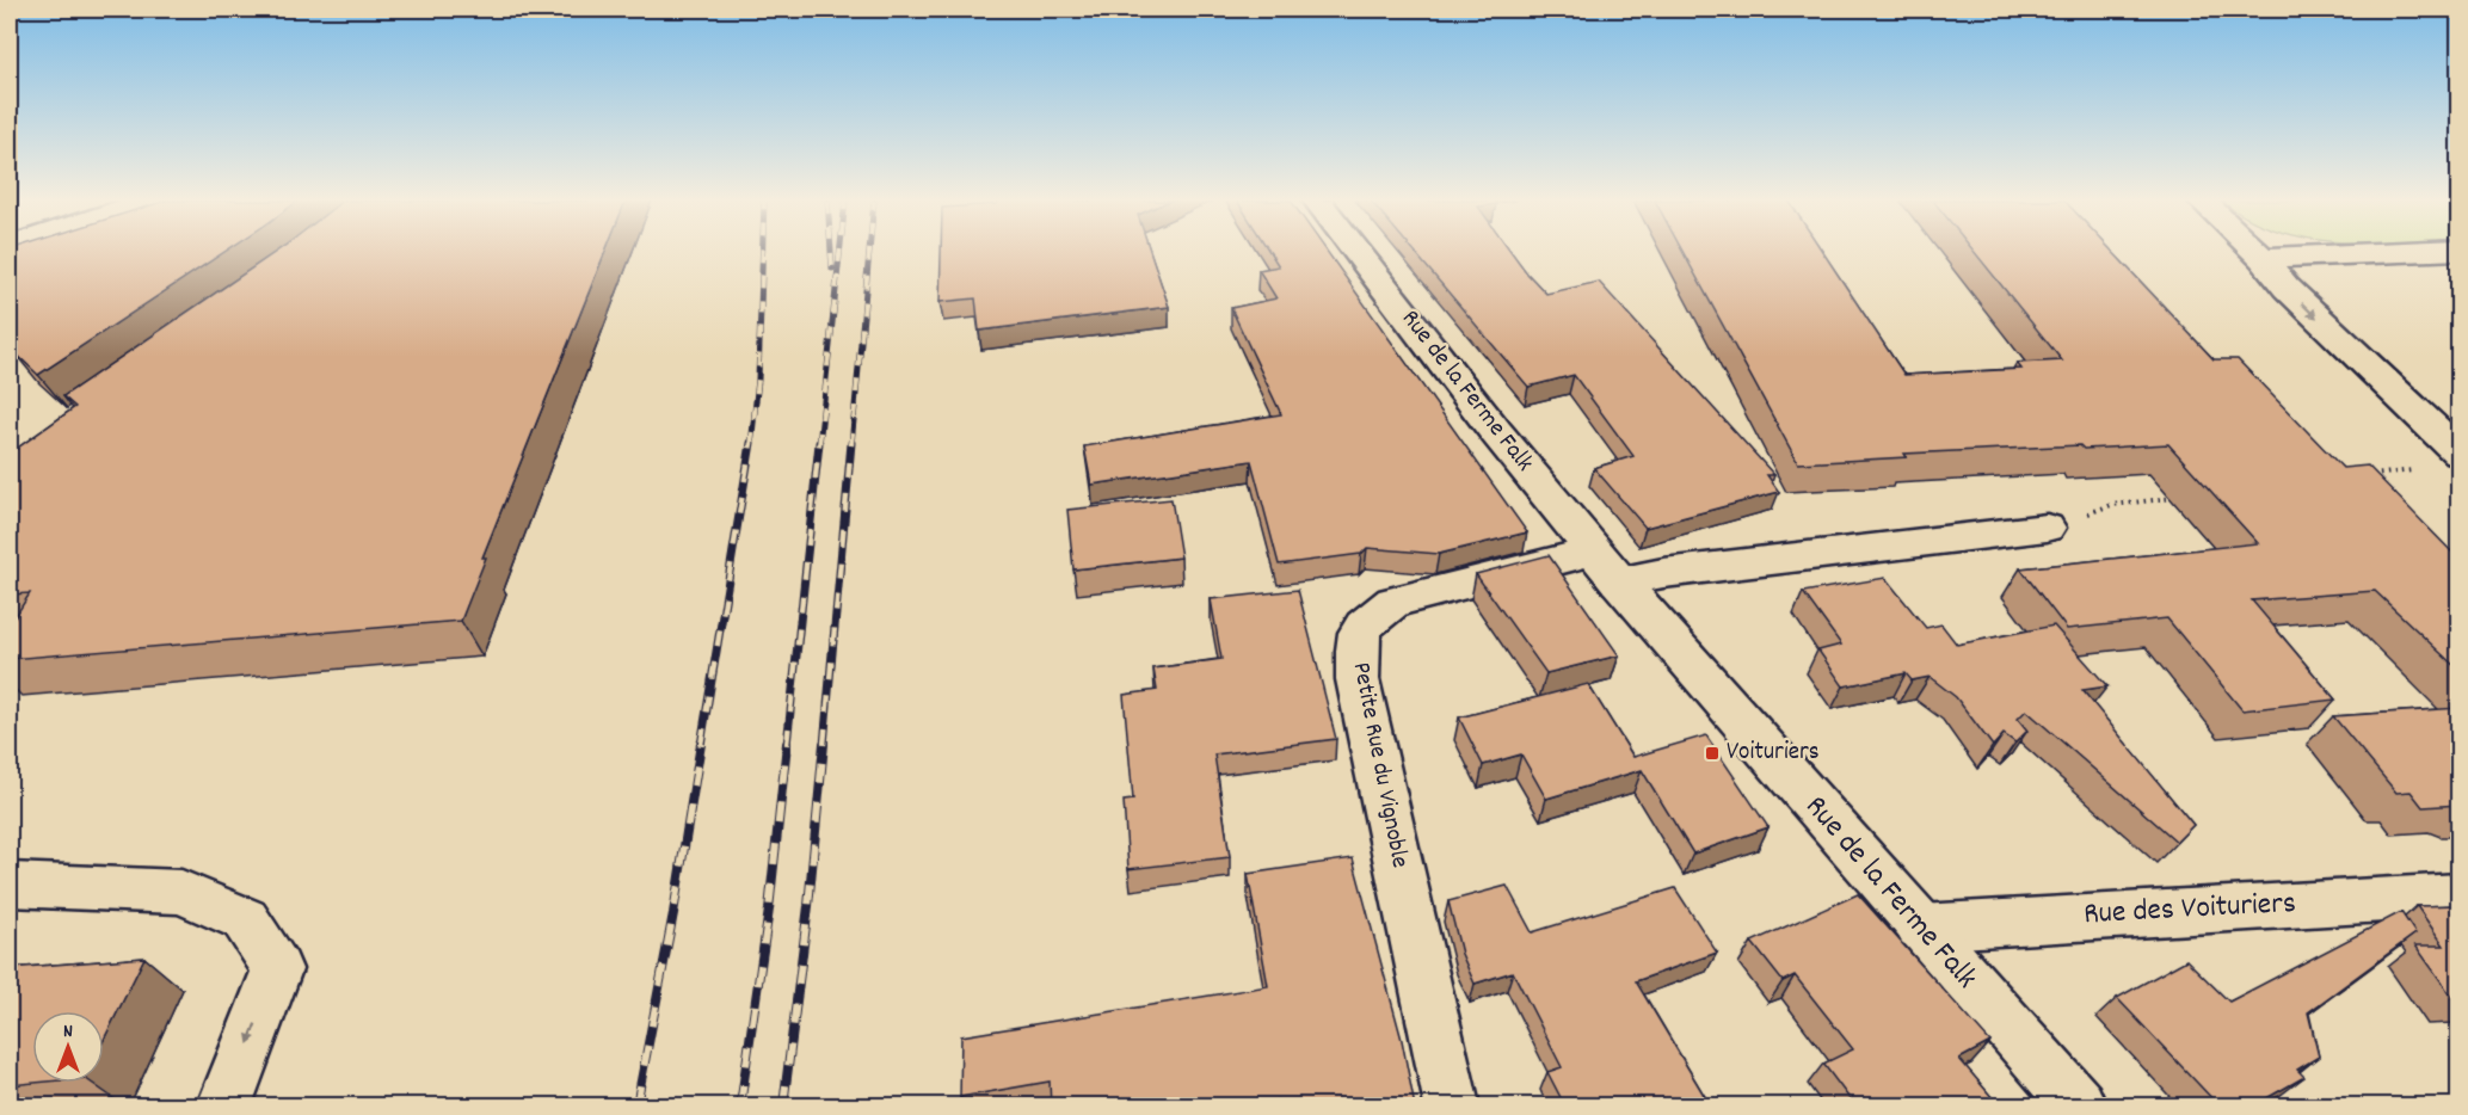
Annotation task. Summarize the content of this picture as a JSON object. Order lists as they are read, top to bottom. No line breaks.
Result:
{"streets":{"street":["Rue de la Ferme Falk","Petite Rue du Vignoble","Rue des Voituriers"]},"crossings":[["Rue de la Ferme Falk","Petite Rue du Vignoble"],["Rue de la Ferme Falk","Rue des Voituriers"]],"places":{"transit":["Voituriers"]},"north":"top"}
